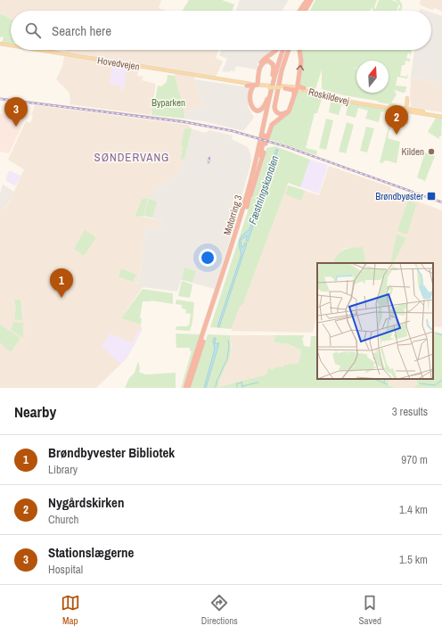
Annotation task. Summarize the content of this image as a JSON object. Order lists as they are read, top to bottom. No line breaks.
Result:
{"streets":{"highway":["Motorring 3"],"main road":["Hovedvejen","Roskildevej"]},"crossings":[["Hovedvejen","Roskildevej"]],"districts":["SØNDERVANG"],"water":["Fæstningskanalen"],"parks":["Byparken"],"places":{"other":["Kilden"],"transit":["Brøndbyøster"]},"north":"top","page":{"search":"Search here","pins":["3","2","1"],"heading":["Nearby","3 results"],"list":[{"mark":"1","name":"Brøndbyvester Bibliotek","note":"Library","value":"970 m"},{"mark":"2","name":"Nygårdskirken","note":"Church","value":"1.4 km"},{"mark":"3","name":"Stationslægerne","note":"Hospital","value":"1.5 km"}],"nav":["Map","Directions","Saved"]}}
